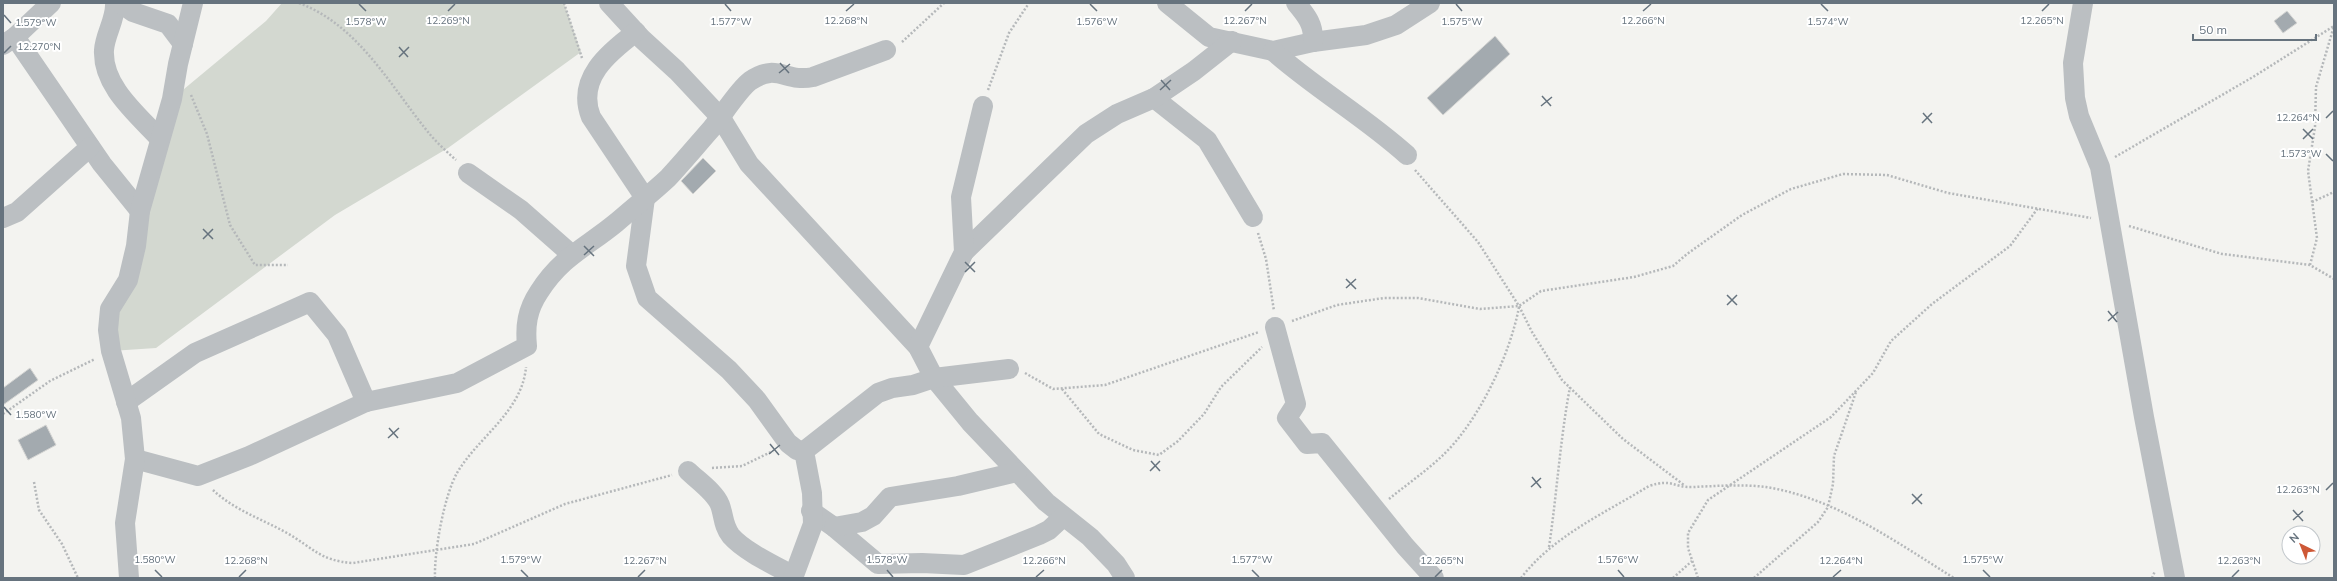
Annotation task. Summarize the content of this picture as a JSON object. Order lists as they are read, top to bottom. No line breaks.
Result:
{"scale_bar":"50 m","north":"top left","coordinates":["12.267°N","12.266°N","12.265°N","12.269°N","12.268°N","1.578°W","1.577°W","1.576°W","1.575°W","1.574°W","1.579°W","12.270°N","12.264°N","1.573°W","1.580°W","12.263°N"]}
